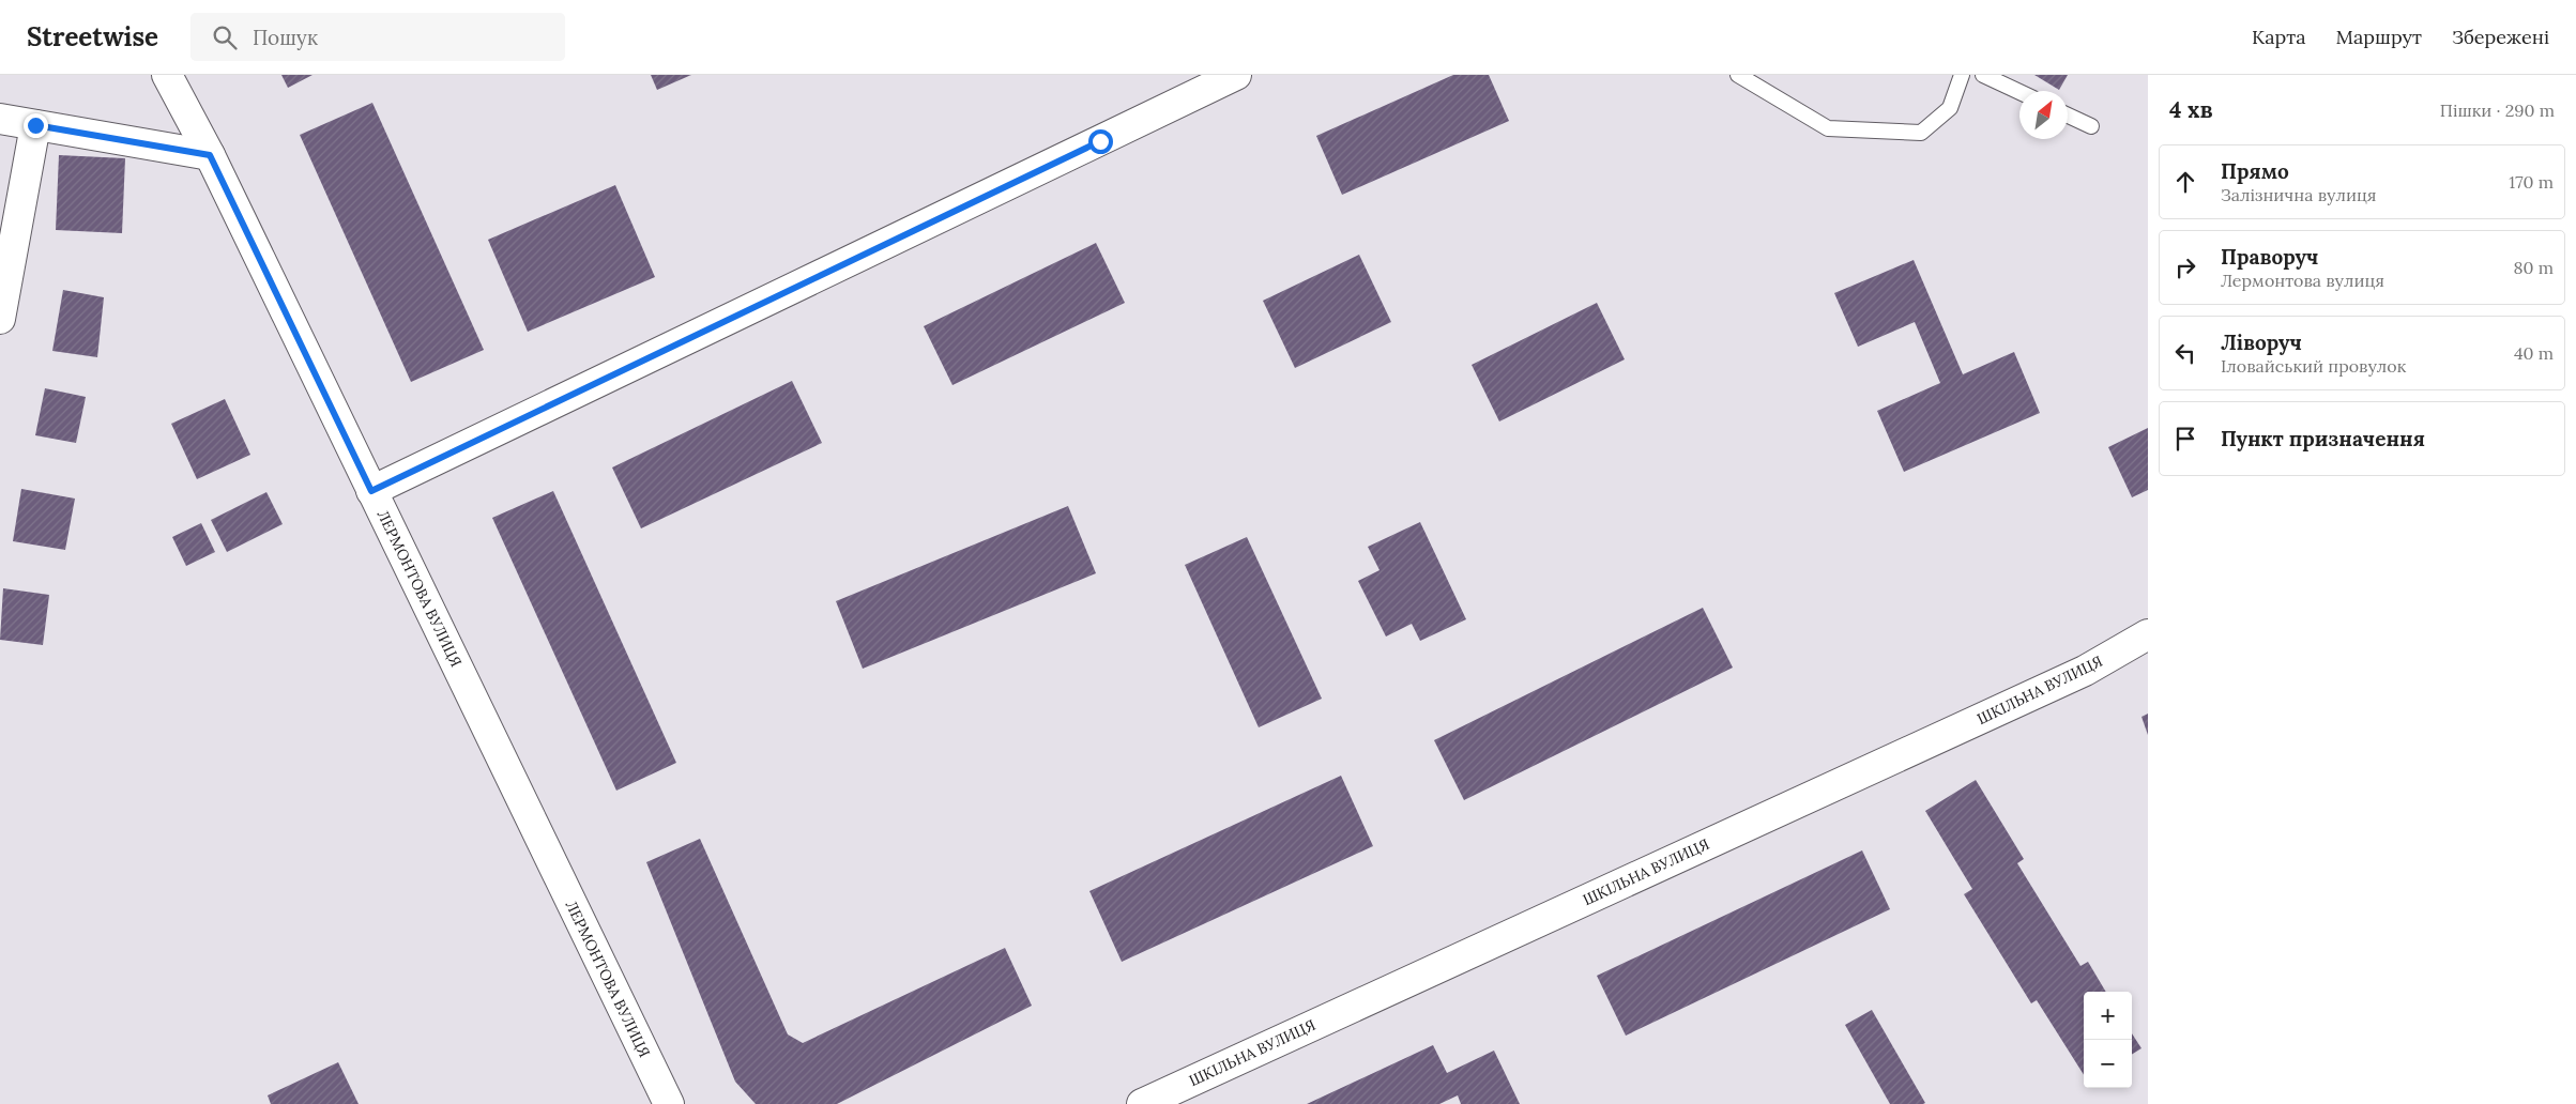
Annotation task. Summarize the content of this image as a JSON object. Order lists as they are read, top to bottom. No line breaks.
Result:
{"streets":{"street":["ЛЕРМОНТОВА ВУЛИЦЯ","ШКІЛЬНА ВУЛИЦЯ"]},"north":"top right","page":{"header":"Streetwise","search":"Пошук","nav":["Карта","Маршрут","Збережені"],"heading":["4 хв","Пішки · 290 m"],"list":[["Прямо","Залізнична вулиця","170 m"],["Праворуч","Лермонтова вулиця","80 m"],["Ліворуч","Іловайський провулок","40 m"],"Пункт призначення"],"map_buttons":["+","−"]}}
